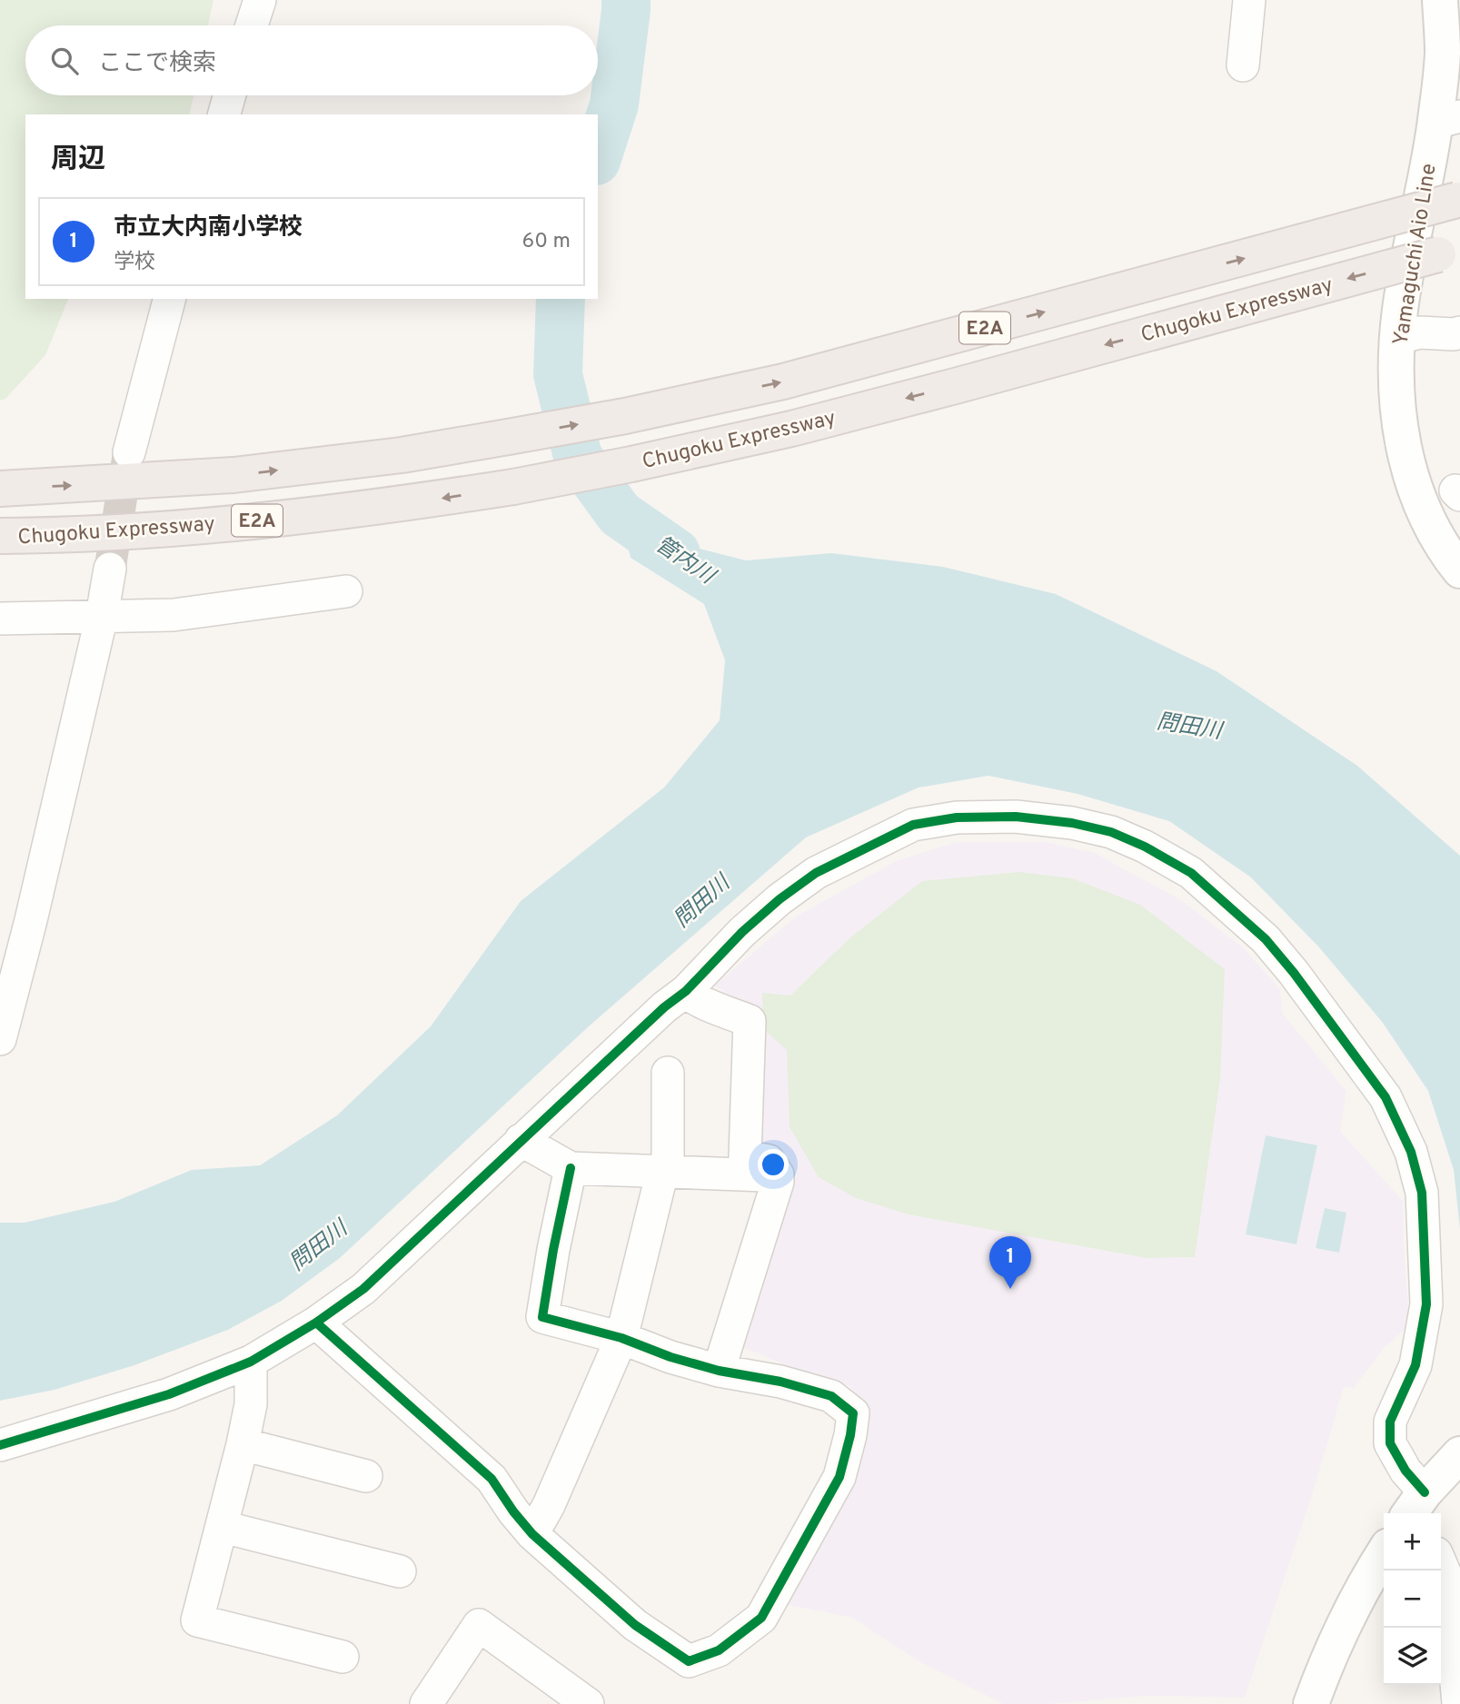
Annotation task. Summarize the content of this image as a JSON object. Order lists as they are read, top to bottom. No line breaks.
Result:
{"streets":{"highway":["Chugoku Expressway","E2A"],"main road":["Yamaguchi Aio Line"]},"water":["管内川","問田川"],"page":{"search":"ここで検索","heading":"周辺","list":[{"mark":"1","name":"市立大内南小学校","note":"学校","value":"60 m"}],"pins":"1","map_buttons":["+","−"]}}
